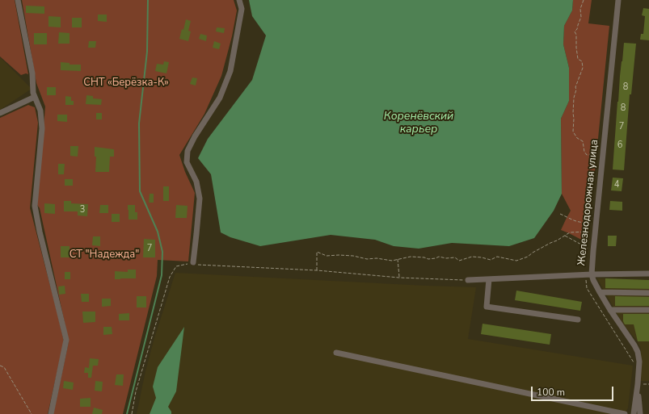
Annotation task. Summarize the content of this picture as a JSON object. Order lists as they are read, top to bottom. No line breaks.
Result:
{"streets":{"street":["Железнодорожная улица"]},"water":["Коренёвский карьер"],"parks":["СНТ «Берёзка-К»","СТ \"Надежда\""],"house_numbers":["8","8","7","6","4","3","7"],"scale_bar":"100 m"}
